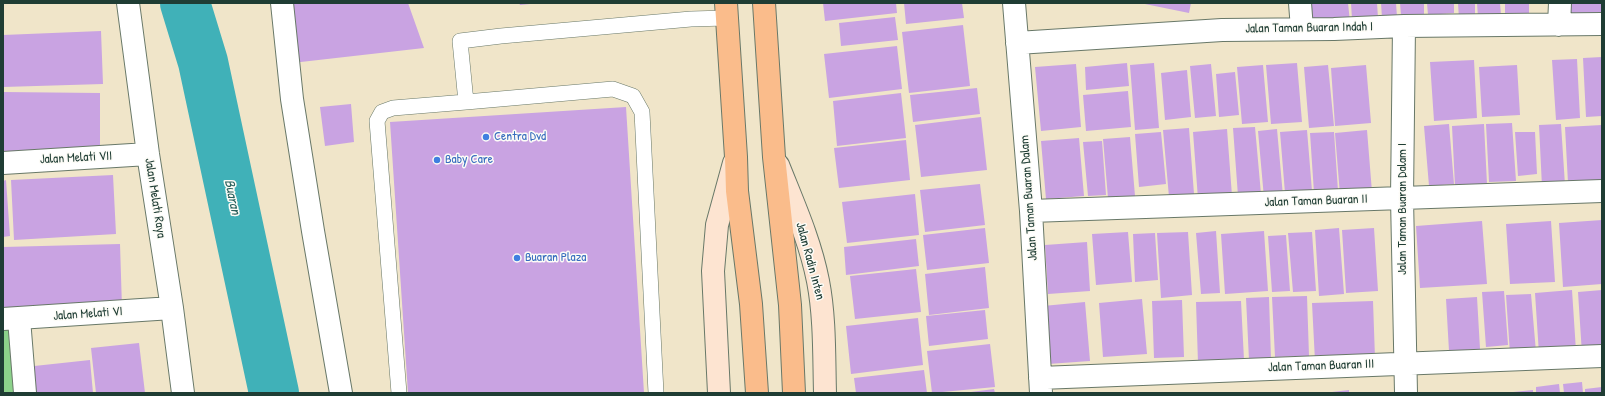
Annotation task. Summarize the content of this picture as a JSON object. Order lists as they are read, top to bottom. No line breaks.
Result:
{"streets":{"main road":["Jalan Radin Inten"],"street":["Jalan Taman Buaran Indah I","Jalan Melati VII","Jalan Melati Raya","Jalan Taman Buaran Dalam","Jalan Taman Buaran II","Jalan Taman Buaran Dalam I","Jalan Melati VI","Jalan Taman Buaran III"]},"crossings":[["Jalan Taman Buaran Indah I","Jalan Taman Buaran Dalam"],["Jalan Taman Buaran Indah I","Jalan Taman Buaran Dalam I"],["Jalan Melati VII","Jalan Melati Raya"],["Jalan Melati Raya","Jalan Melati VI"],["Jalan Taman Buaran Dalam","Jalan Taman Buaran II"],["Jalan Taman Buaran Dalam","Jalan Taman Buaran III"],["Jalan Taman Buaran II","Jalan Taman Buaran Dalam I"],["Jalan Taman Buaran Dalam I","Jalan Taman Buaran III"]],"water":["Buaran"],"places":["Centra Dvd","Baby Care","Buaran Plaza"]}
